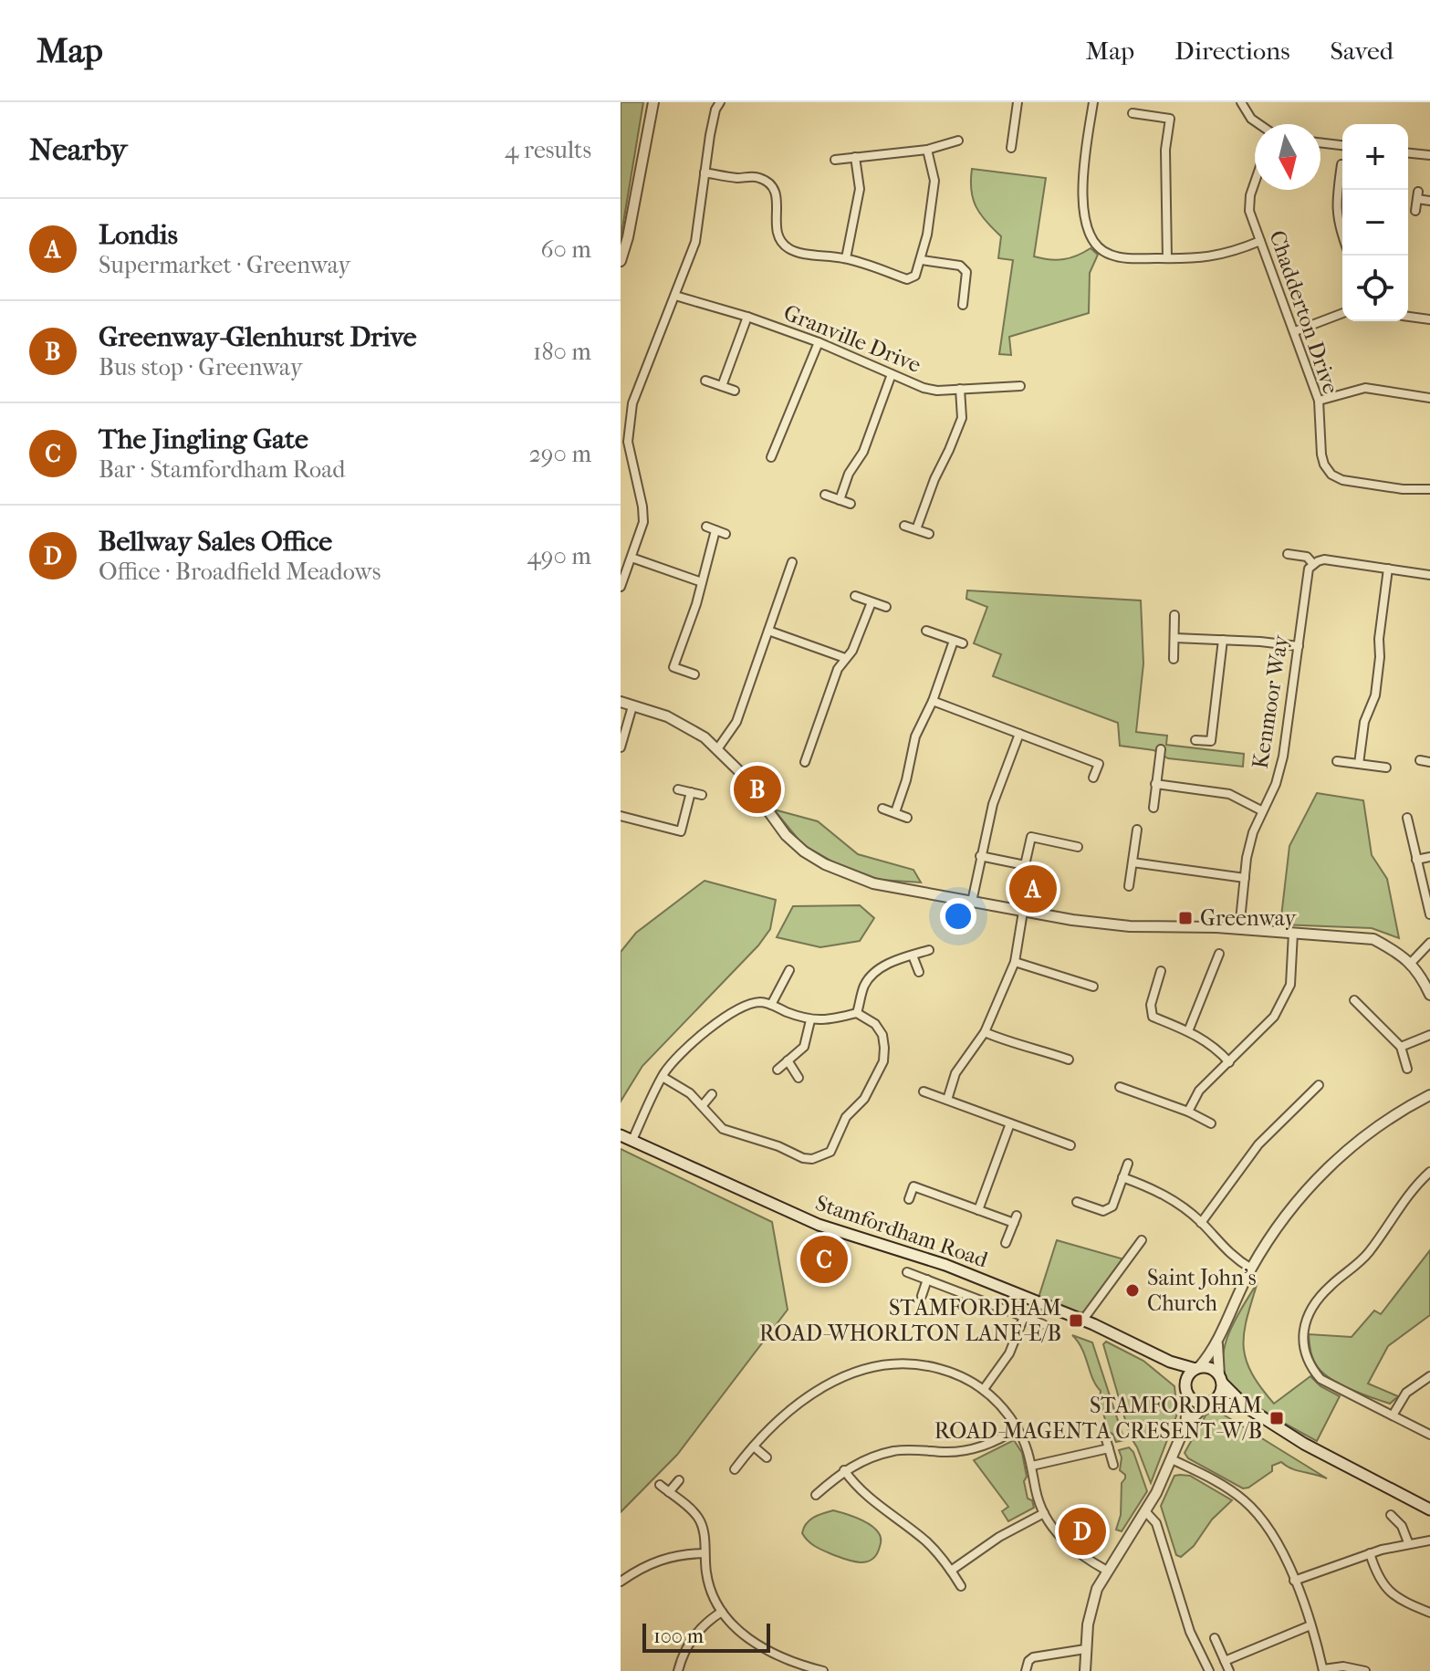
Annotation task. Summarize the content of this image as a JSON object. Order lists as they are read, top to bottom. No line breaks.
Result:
{"streets":{"main road":["Stamfordham Road"],"street":["Chadderton Drive","Granville Drive","Kenmoor Way"]},"places":{"transit":["Greenway","STAMFORDHAM ROAD-WHORLTON LANE-E/B","STAMFORDHAM ROAD-MAGENTA CRESENT-W/B"],"other":["Saint John's Church"]},"scale_bar":"100 m","north":"bottom","page":{"header":"Map","nav":["Map","Directions","Saved"],"heading":["Nearby","4 results"],"map_buttons":["+","−"],"list":[{"mark":"A","name":"Londis","note":"Supermarket · Greenway","value":"60 m"},{"mark":"B","name":"Greenway-Glenhurst Drive","note":"Bus stop · Greenway","value":"180 m"},{"mark":"C","name":"The Jingling Gate","note":"Bar · Stamfordham Road","value":"290 m"},{"mark":"D","name":"Bellway Sales Office","note":"Office · Broadfield Meadows","value":"490 m"}],"pins":["B","A","C","D"],"scale":"100 m"}}
